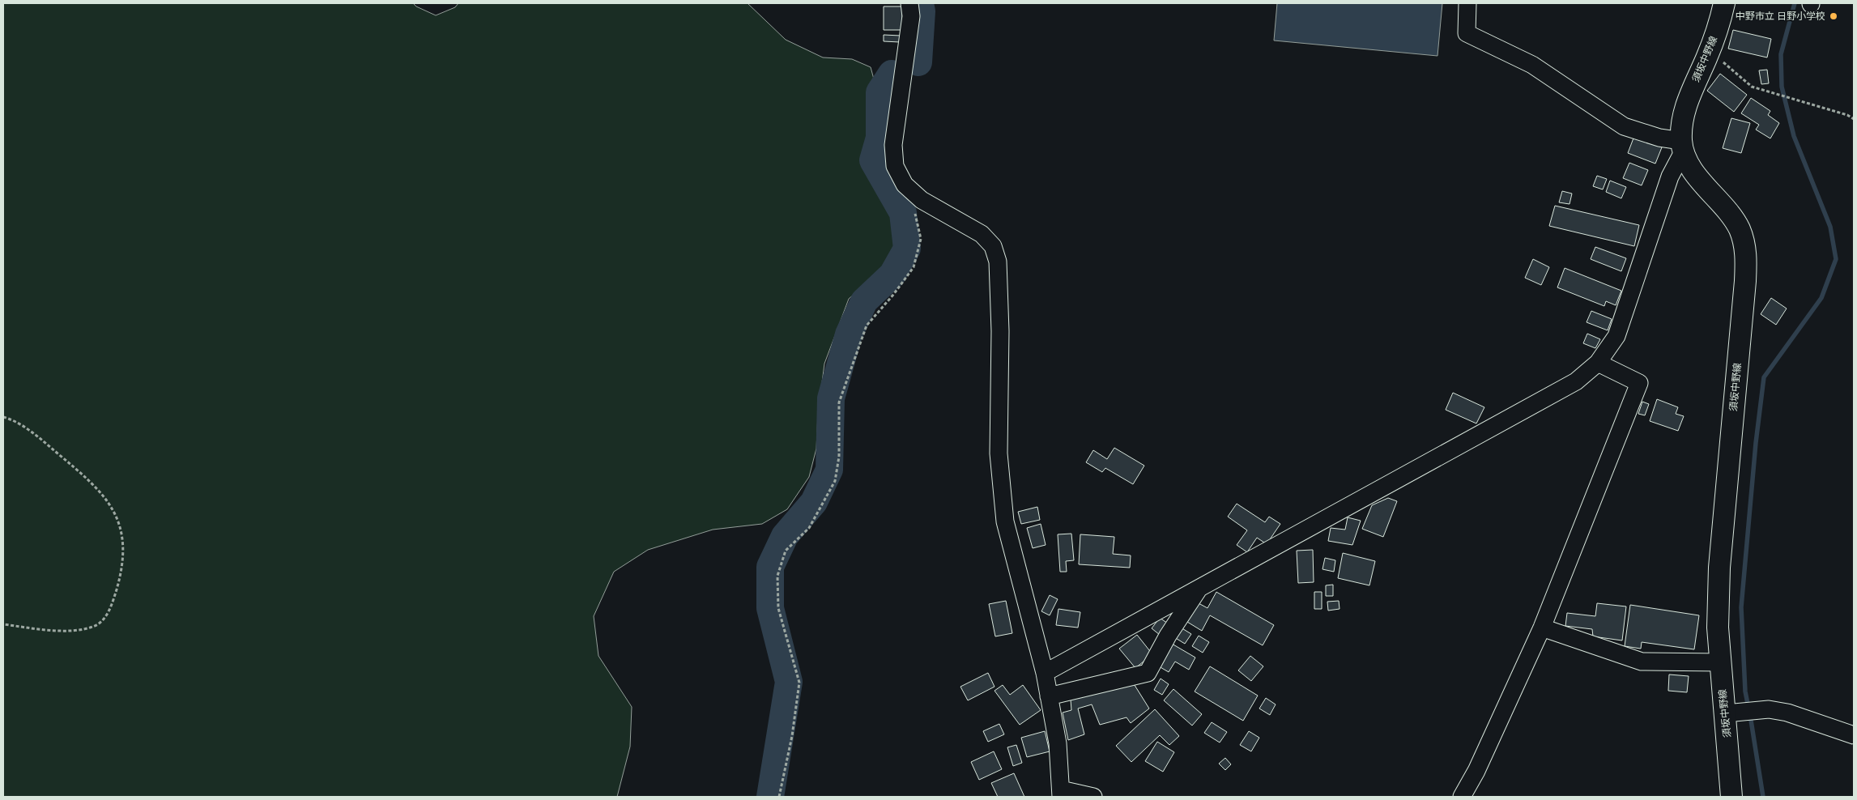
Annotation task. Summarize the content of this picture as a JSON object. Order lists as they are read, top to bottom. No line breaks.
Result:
{"streets":{"main road":["須坂中野線"]},"places":["中野市立 日野小学校"]}
